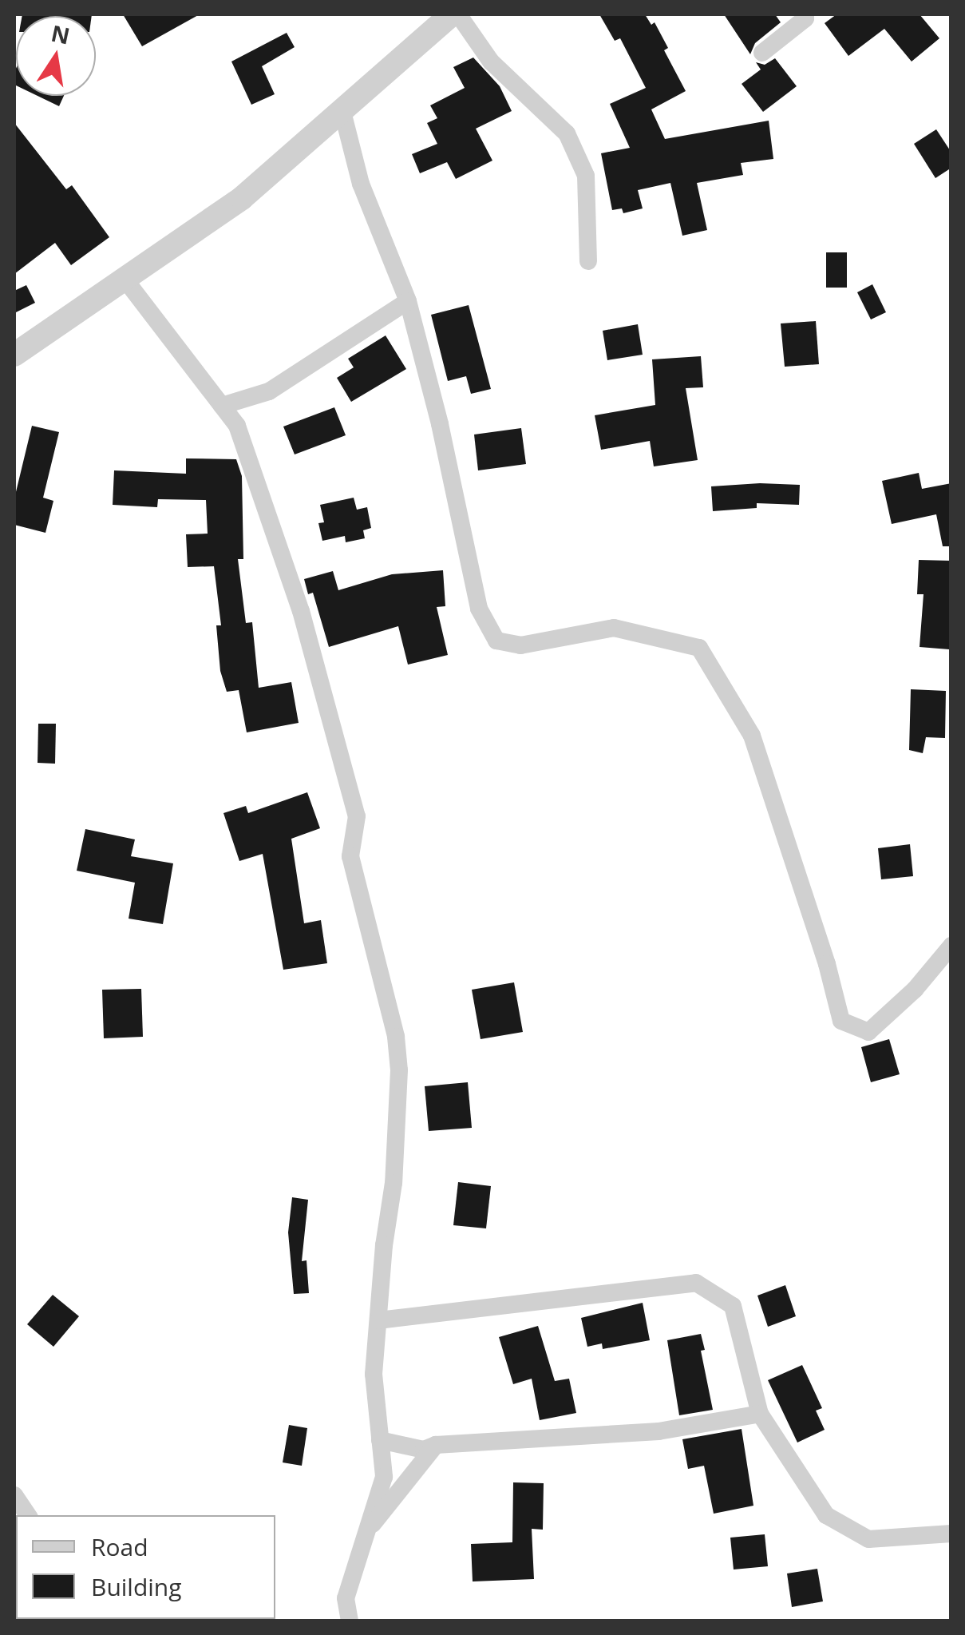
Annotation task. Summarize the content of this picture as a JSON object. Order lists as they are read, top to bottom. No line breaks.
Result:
{"legend":["Road","Building"],"north":"top"}
